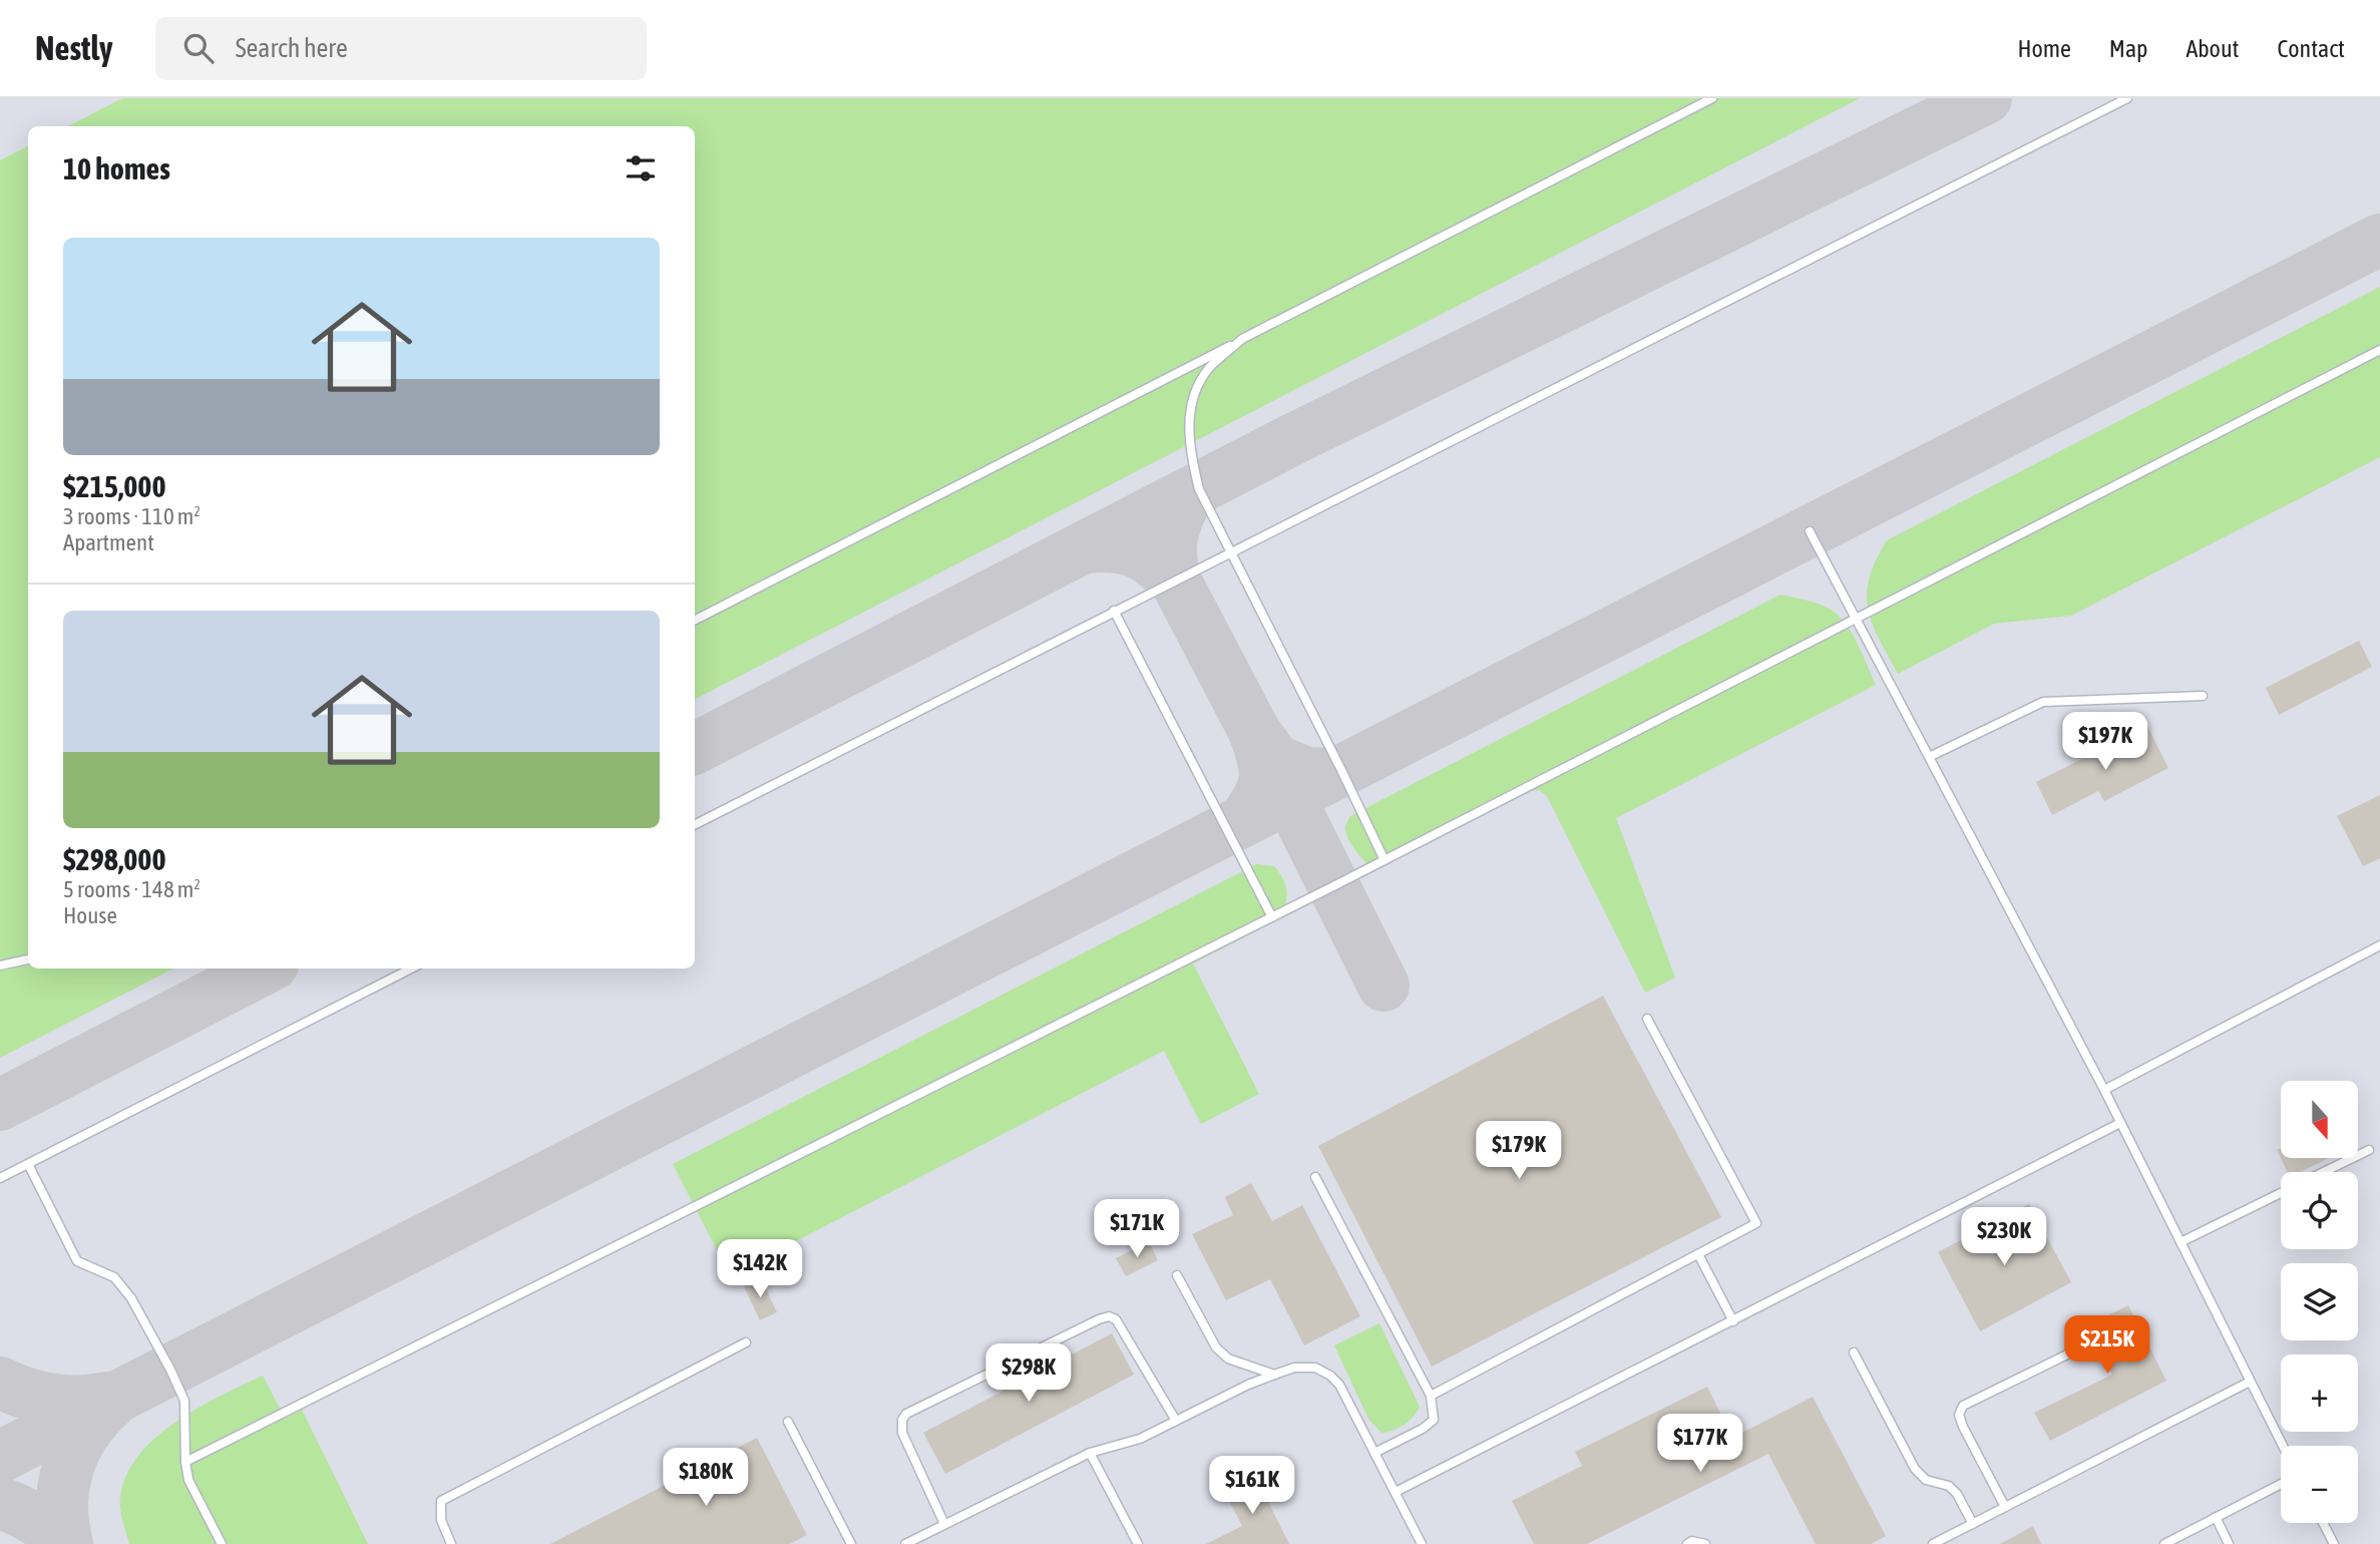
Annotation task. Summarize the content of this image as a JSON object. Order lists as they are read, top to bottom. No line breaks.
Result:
{"north":"bottom","page":{"header":"Nestly","search":"Search here","nav":["Home","Map","About","Contact"],"heading":"10 homes","list":[{"name":"$215,000","note":"3 rooms · 110 m² · Apartment"},{"name":"$298,000","note":"5 rooms · 148 m² · House"}],"price":["$197K","$179K","$171K","$230K","$142K","$215K","$298K","$177K","$180K","$161K"],"map_buttons":["+","−"]}}
